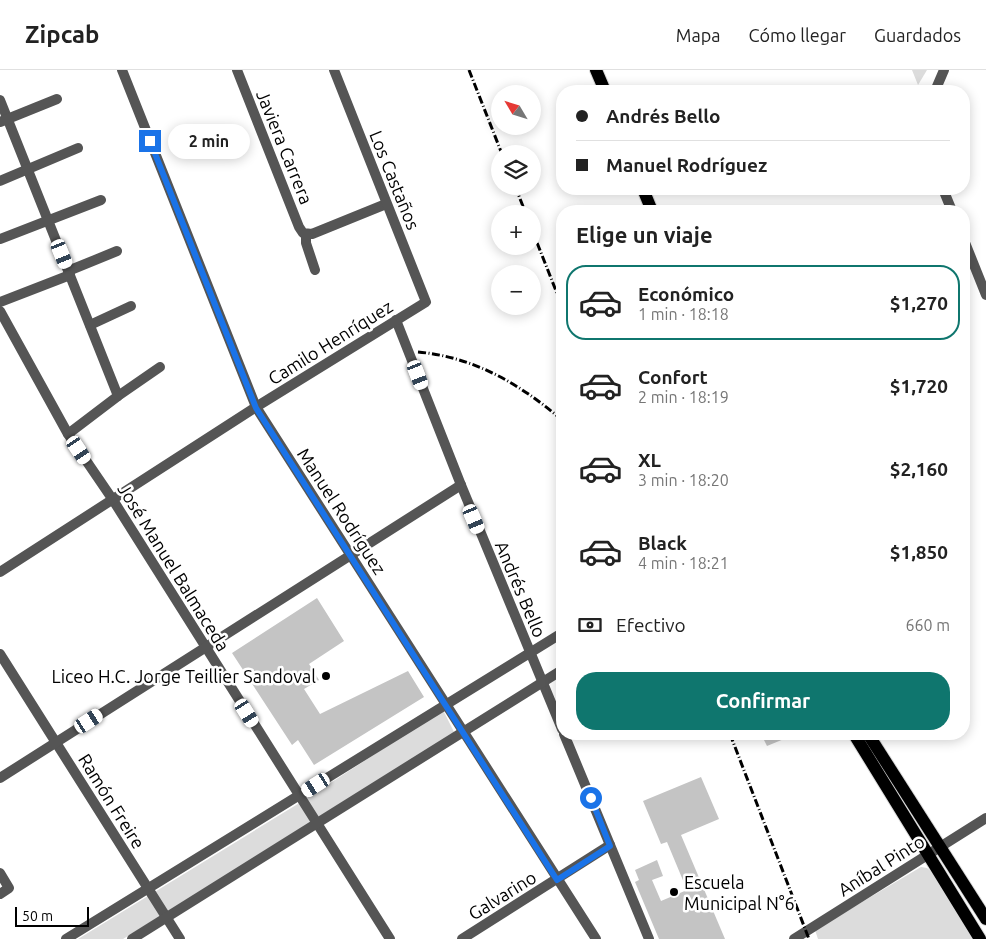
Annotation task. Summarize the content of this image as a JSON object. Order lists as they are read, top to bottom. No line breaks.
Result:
{"streets":{"street":["Javiera Carrera","Los Castaños","Camilo Henríquez","Manuel Rodríguez","José Manuel Balmaceda","Andrés Bello","Ramón Freire","Aníbal Pinto","Galvarino"]},"crossings":[["Los Castaños","Camilo Henríquez"],["Camilo Henríquez","Manuel Rodríguez"],["Camilo Henríquez","José Manuel Balmaceda"],["Camilo Henríquez","Andrés Bello"],["Manuel Rodríguez","Galvarino"]],"places":["Liceo H.C. Jorge Teillier Sandoval","Escuela Municipal N°6"],"scale_bar":"50 m","north":"top left","page":{"header":"Zipcab","nav":["Mapa","Cómo llegar","Guardados"],"map_buttons":["+","−"],"banner":["Andrés Bello","Manuel Rodríguez"],"bubble":"2 min","heading":"Elige un viaje","list":[{"name":"Económico","note":"1 min · 18:18","value":"$1,270"},{"name":"Confort","note":"2 min · 18:19","value":"$1,720"},{"name":"XL","note":"3 min · 18:20","value":"$2,160"},{"name":"Black","note":"4 min · 18:21","value":"$1,850"}],"pay":["Efectivo","660 m"],"buttons":"Confirmar","scale":"50 m"}}
